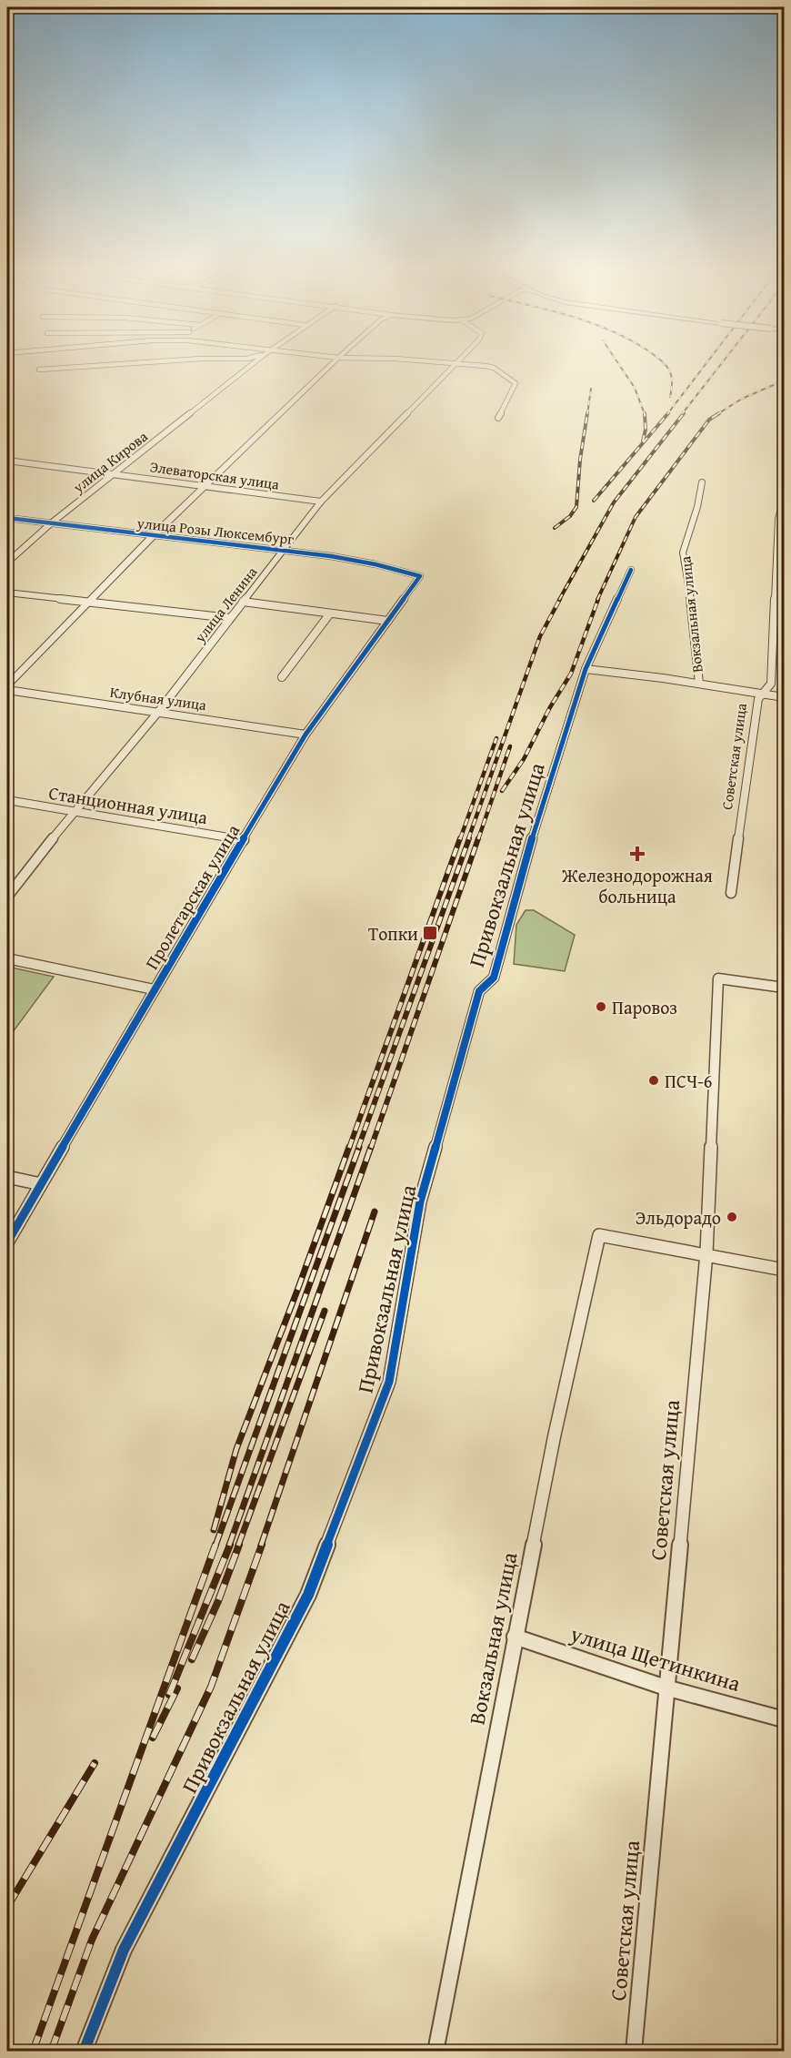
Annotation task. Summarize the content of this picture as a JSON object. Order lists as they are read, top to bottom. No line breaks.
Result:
{"streets":{"street":["улица Кирова","Элеваторская улица","улица Розы Люксембург","улица Ленина","Вокзальная улица","Клубная улица","Советская улица","Станционная улица","Привокзальная улица","Пролетарская улица","улица Щетинкина"]},"crossings":[["улица Кирова","Элеваторская улица"],["улица Кирова","улица Розы Люксембург"],["Элеваторская улица","улица Ленина"],["улица Розы Люксембург","улица Ленина"],["улица Розы Люксембург","Пролетарская улица"],["улица Ленина","Клубная улица"],["улица Ленина","Станционная улица"],["Вокзальная улица","Советская улица"],["Вокзальная улица","улица Щетинкина"],["Клубная улица","Пролетарская улица"],["Советская улица","улица Щетинкина"],["Станционная улица","Пролетарская улица"]],"places":{"health":["Железнодорожная больница"],"transit":["Топки"],"other":["Паровоз","ПСЧ-6","Эльдорадо"]}}
